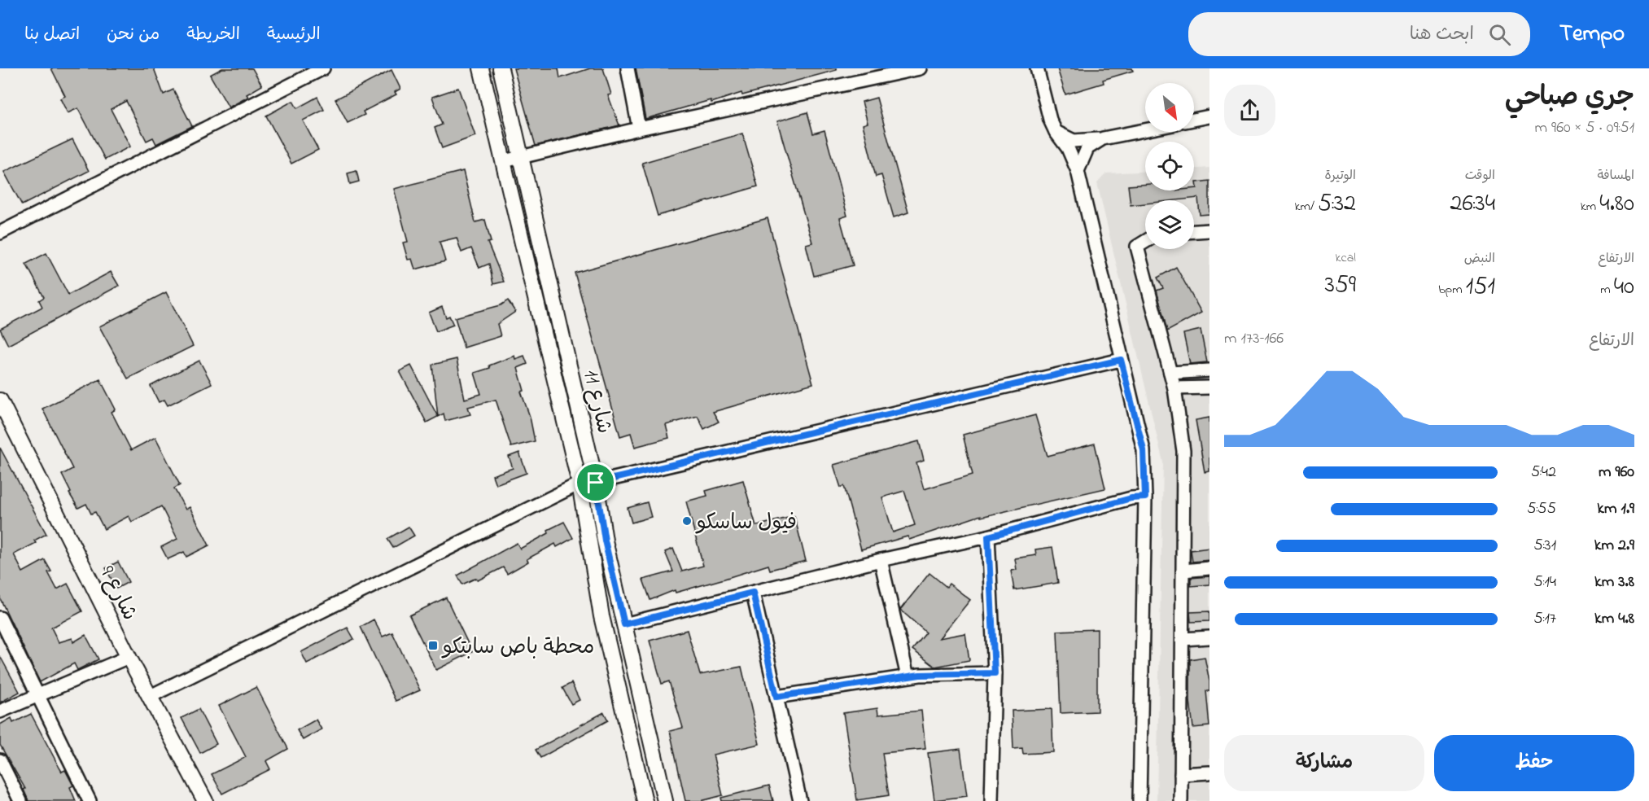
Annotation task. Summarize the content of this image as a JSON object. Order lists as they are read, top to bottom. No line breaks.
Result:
{"streets":{"street":["شارع 11","شارع 9"]},"places":{"other":["فيول ساسكو"],"transit":["محطة باص سابتكو"]},"north":"bottom right","page":{"header":"Tempo","search":"ابحث هنا","nav":["الرئيسية","الخريطة","من نحن","اتصل بنا"],"heading":["جري صباحي","09:51 · 5 × 960 m"],"stats":[["المسافة","4.80 km"],["الوقت","26:34"],["الوتيرة","5:32 /km"],["الارتفاع","40 m"],["النبض","151 bpm"],["kcal","359"]],"chart":["الارتفاع","166–173 m"],"list":[{"name":"960 m","note":"5:42"},{"name":"1.9 km","note":"5:55"},{"name":"2.9 km","note":"5:31"},{"name":"3.8 km","note":"5:14"},{"name":"4.8 km","note":"5:17"}],"buttons":["حفظ","مشاركة"]}}
